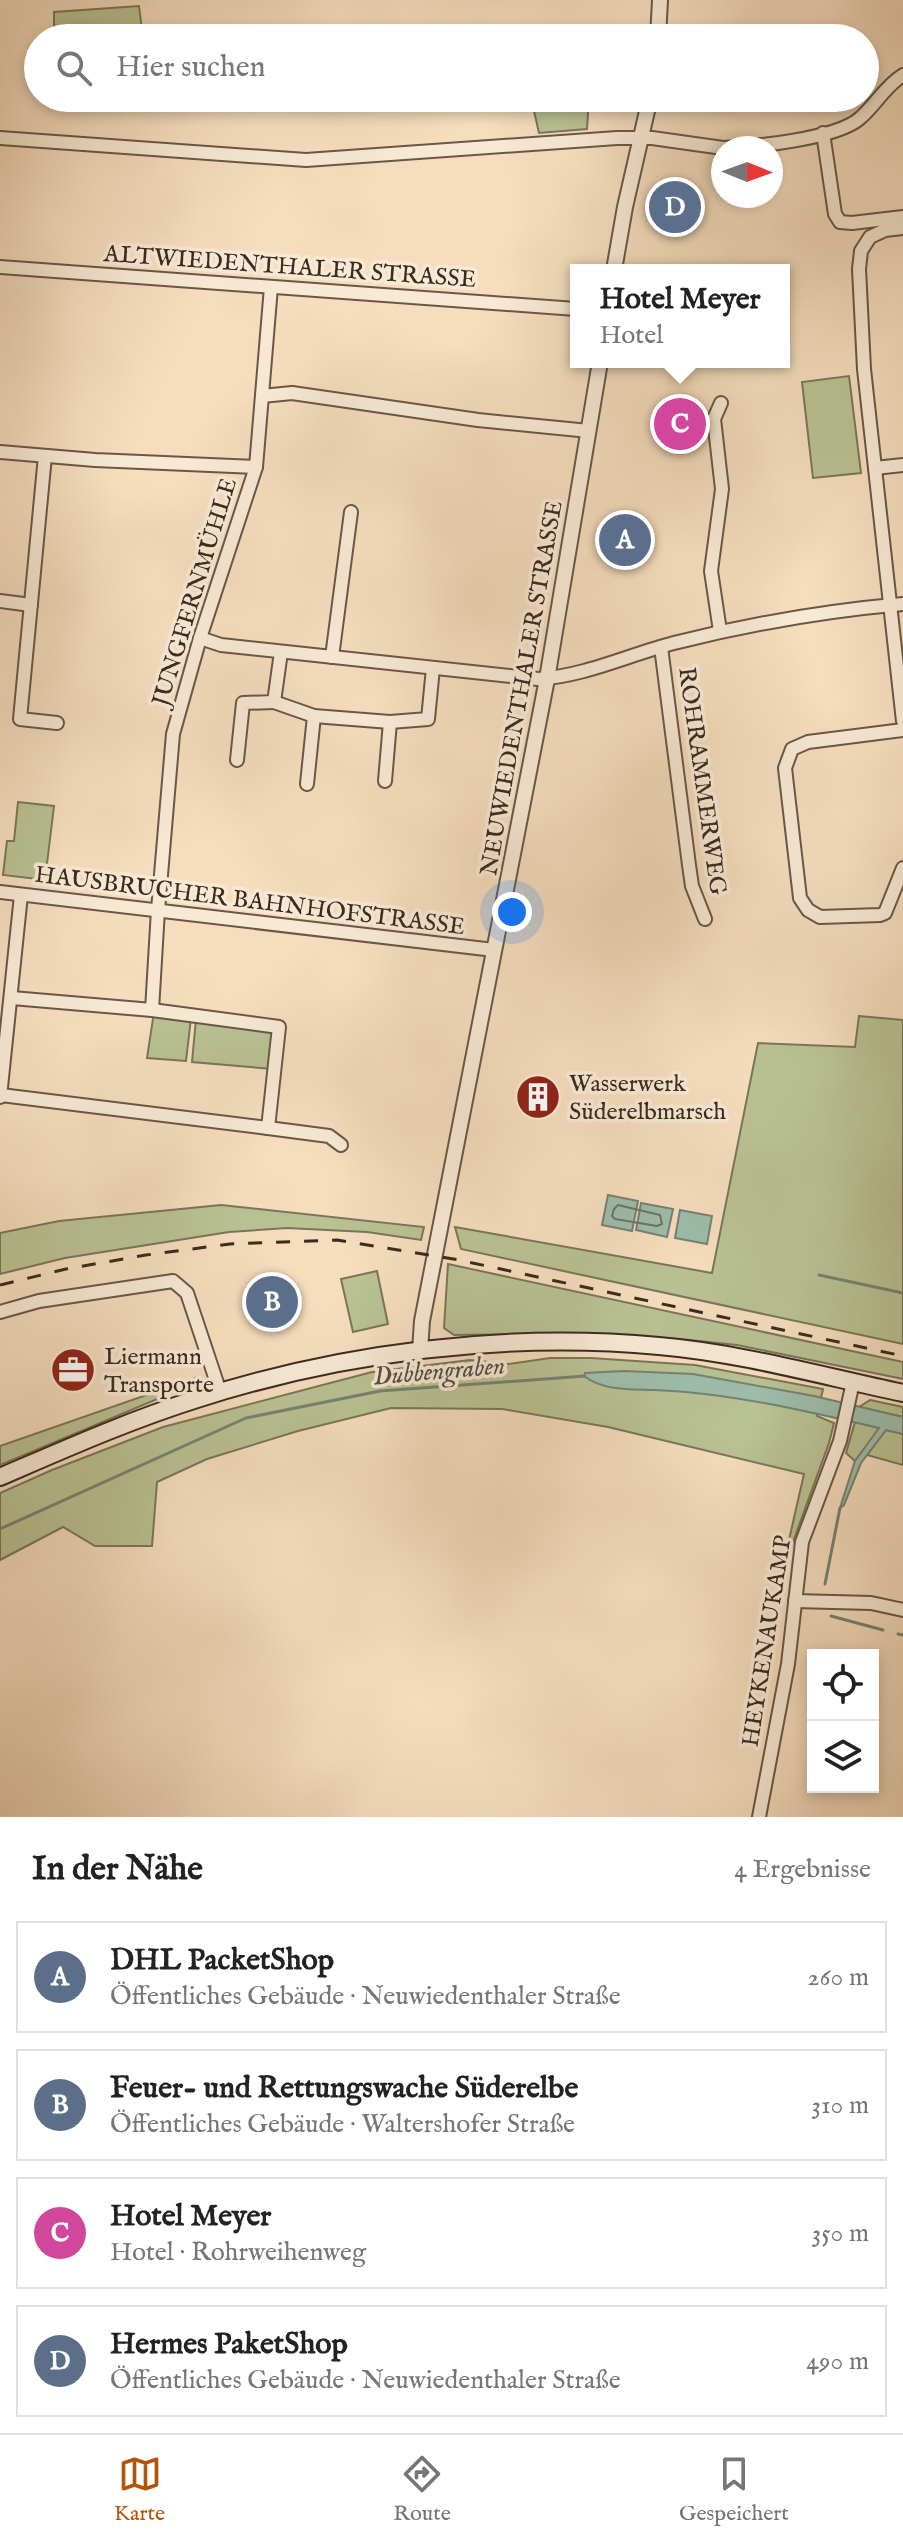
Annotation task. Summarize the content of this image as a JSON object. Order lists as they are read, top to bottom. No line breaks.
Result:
{"streets":{"street":["ALTWIEDENTHALER STRASSE","JUNGFERNMÜHLE","NEUWIEDENTHALER STRASSE","ROHRAMMERWEG","HAUSBRUCHER BAHNHOFSTRASSE","HEYKENAUKAMP"]},"crossings":[["ALTWIEDENTHALER STRASSE","JUNGFERNMÜHLE"],["JUNGFERNMÜHLE","HAUSBRUCHER BAHNHOFSTRASSE"],["NEUWIEDENTHALER STRASSE","HAUSBRUCHER BAHNHOFSTRASSE"]],"water":["Dubbengraben"],"places":{"building":["Wasserwerk Süderelbmarsch"],"office":["Liermann Transporte"]},"north":"right","page":{"search":"Hier suchen","pins":["D","C","A","B"],"popup":["Hotel Meyer","Hotel"],"heading":["In der Nähe","4 Ergebnisse"],"list":[{"mark":"A","name":"DHL PacketShop","note":"Öffentliches Gebäude · Neuwiedenthaler Straße","value":"260 m"},{"mark":"B","name":"Feuer- und Rettungswache Süderelbe","note":"Öffentliches Gebäude · Waltershofer Straße","value":"310 m"},{"mark":"C","name":"Hotel Meyer","note":"Hotel · Rohrweihenweg","value":"350 m"},{"mark":"D","name":"Hermes PaketShop","note":"Öffentliches Gebäude · Neuwiedenthaler Straße","value":"490 m"}],"nav":["Karte","Route","Gespeichert"]}}
